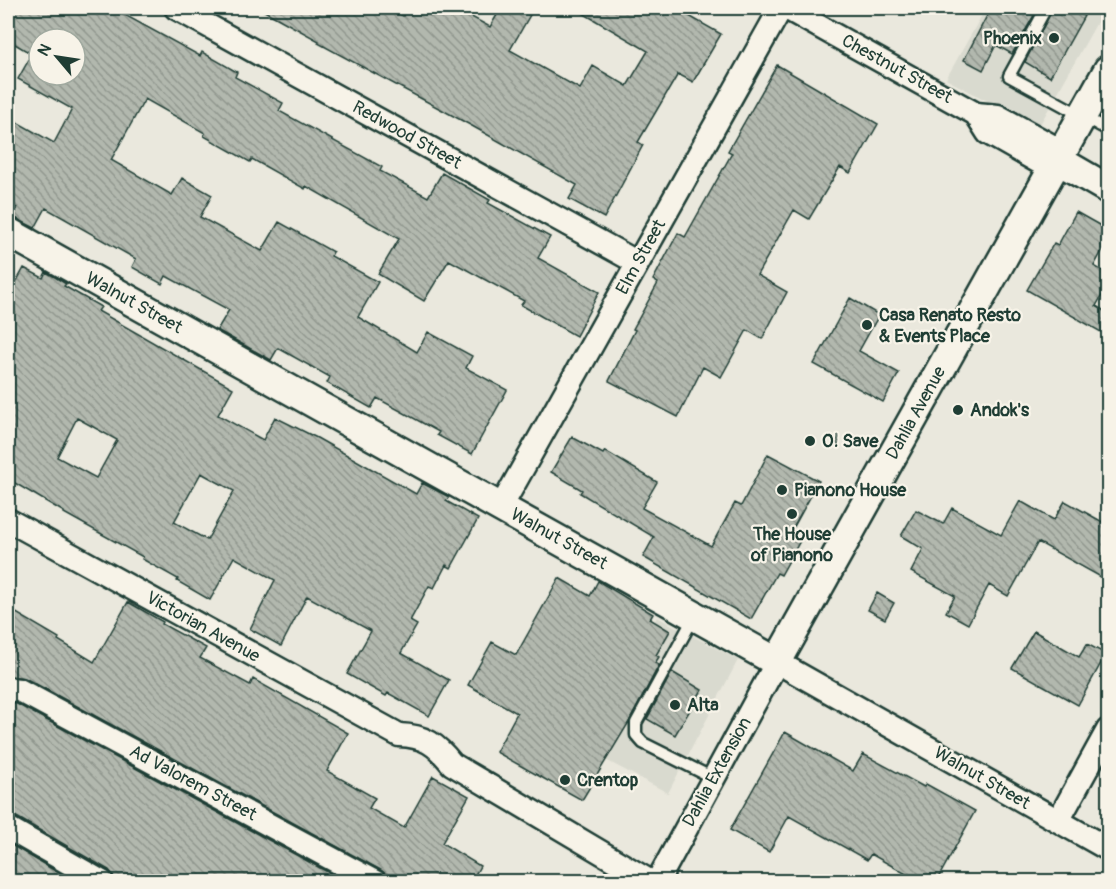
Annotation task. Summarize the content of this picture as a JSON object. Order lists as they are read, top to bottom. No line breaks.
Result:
{"streets":{"street":["Chestnut Street","Redwood Street","Elm Street","Walnut Street","Dahlia Avenue","Victorian Avenue","Dahlia Extension","Ad Valorem Street"]},"crossings":[["Chestnut Street","Dahlia Avenue"],["Redwood Street","Elm Street"],["Elm Street","Walnut Street"],["Walnut Street","Dahlia Avenue"],["Walnut Street","Dahlia Extension"],["Dahlia Avenue","Dahlia Extension"]],"places":["Phoenix","Casa Renato Resto & Events Place","Andok's","O! Save","Pianono House","The House of Pianono","Alta","Crentop"],"north":"top left"}
